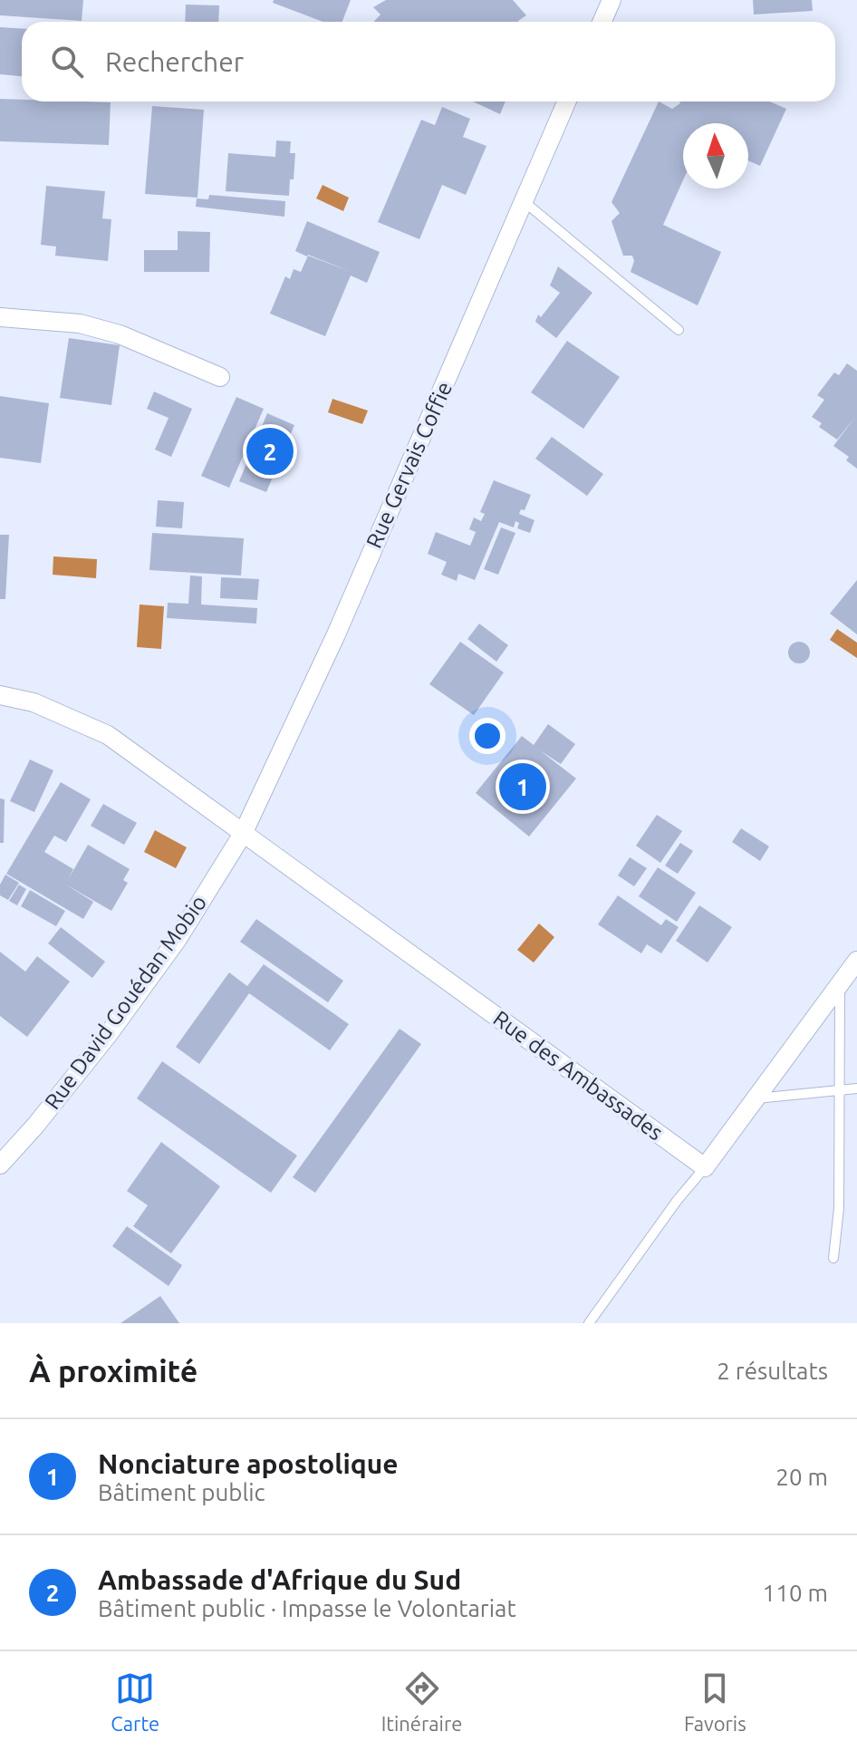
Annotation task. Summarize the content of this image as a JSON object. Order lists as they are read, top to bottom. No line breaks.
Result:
{"streets":{"street":["Rue Gervais Coffie","Rue David Gouédan Mobio","Rue des Ambassades"]},"crossings":[["Rue Gervais Coffie","Rue David Gouédan Mobio"],["Rue Gervais Coffie","Rue des Ambassades"],["Rue David Gouédan Mobio","Rue des Ambassades"]],"north":"top","page":{"search":"Rechercher","pins":["2","1"],"heading":["À proximité","2 résultats"],"list":[{"mark":"1","name":"Nonciature apostolique","note":"Bâtiment public","value":"20 m"},{"mark":"2","name":"Ambassade d'Afrique du Sud","note":"Bâtiment public · Impasse le Volontariat","value":"110 m"}],"nav":["Carte","Itinéraire","Favoris"]}}
